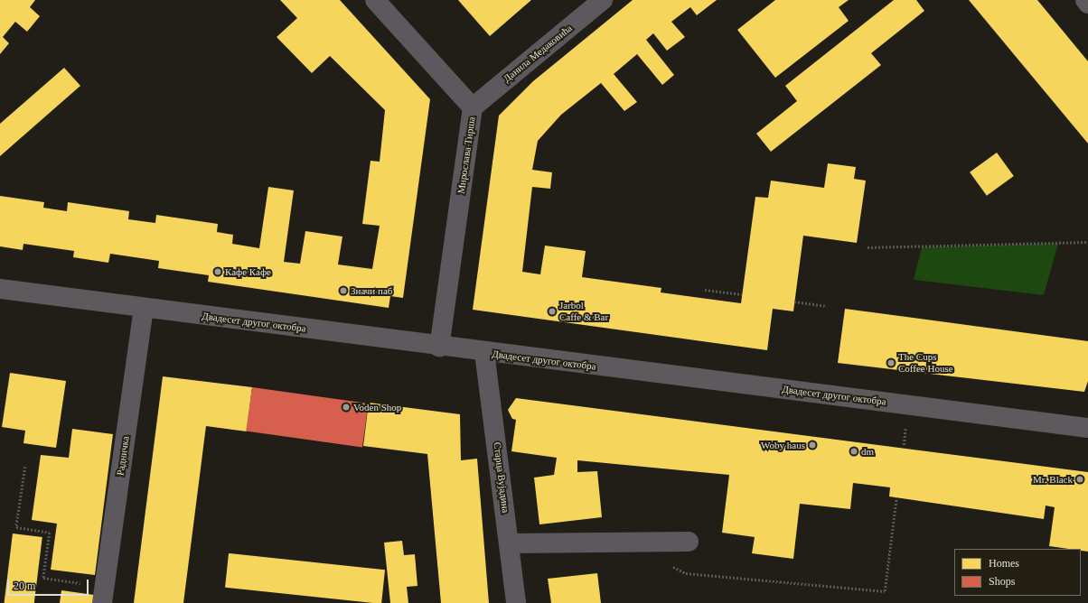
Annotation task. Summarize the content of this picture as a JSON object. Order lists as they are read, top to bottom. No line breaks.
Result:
{"streets":{"main road":["Двадесет другог октобра"],"street":["Данила Медаковића","Мирослава Тирша","Радничка","Старца Вујадина"]},"crossings":[["Данила Медаковића","Мирослава Тирша"],["Мирослава Тирша","Двадесет другог октобра"],["Двадесет другог октобра","Радничка"],["Двадесет другог октобра","Старца Вујадина"]],"places":["Кафе Кафе","Значи паб","Jarbol Caffe & Bar","The Cups Coffee House","Voden Shop","Woby haus","dm","Mr. Black"],"legend":["Homes","Shops"],"scale_bar":"20 m"}
